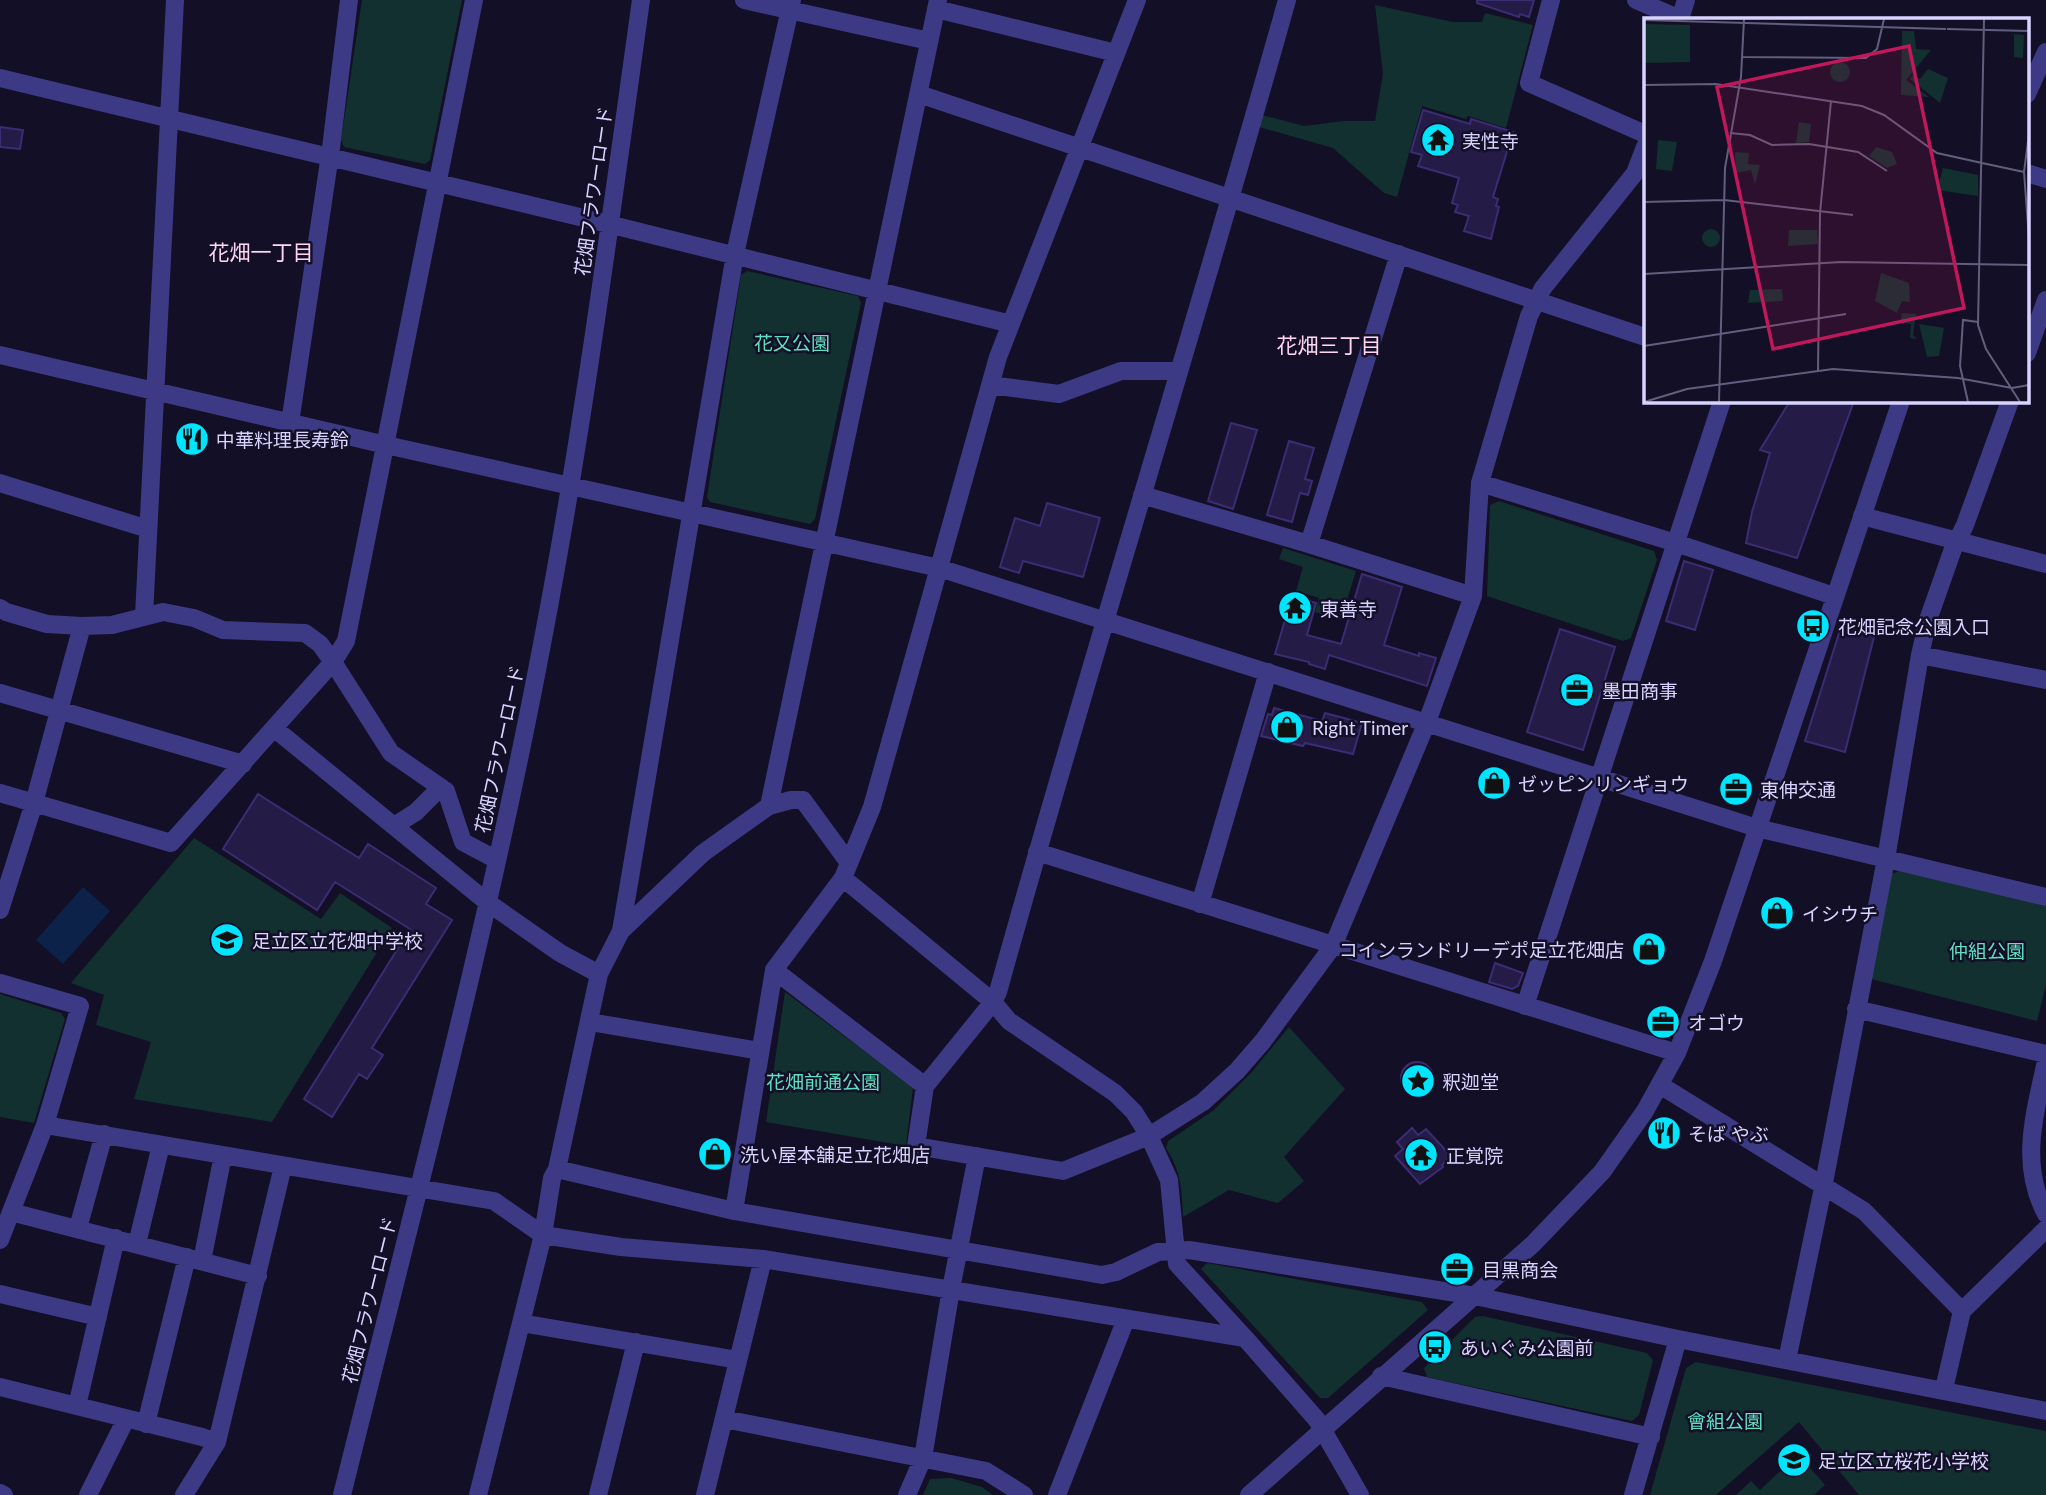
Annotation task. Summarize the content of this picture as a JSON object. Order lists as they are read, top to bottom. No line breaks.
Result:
{"streets":{"street":["花畑フラワーロード"]},"districts":["花畑一丁目","花畑三丁目"],"parks":["花又公園","仲組公園","花畑前通公園","會組公園"],"places":{"temple":["実性寺","東善寺","正覚院"],"restaurant":["中華料理長寿鈴","そば やぶ"],"bus stop":["花畑記念公園入口","あいぐみ公園前"],"office":["墨田商事","東伸交通","オゴウ","目黒商会"],"shop":["Right Timer","ゼッピンリンギョウ","イシウチ","コインランドリーデポ足立花畑店","洗い屋本舗足立花畑店"],"school or university":["足立区立花畑中学校","足立区立桜花小学校"],"place":["釈迦堂"]}}
